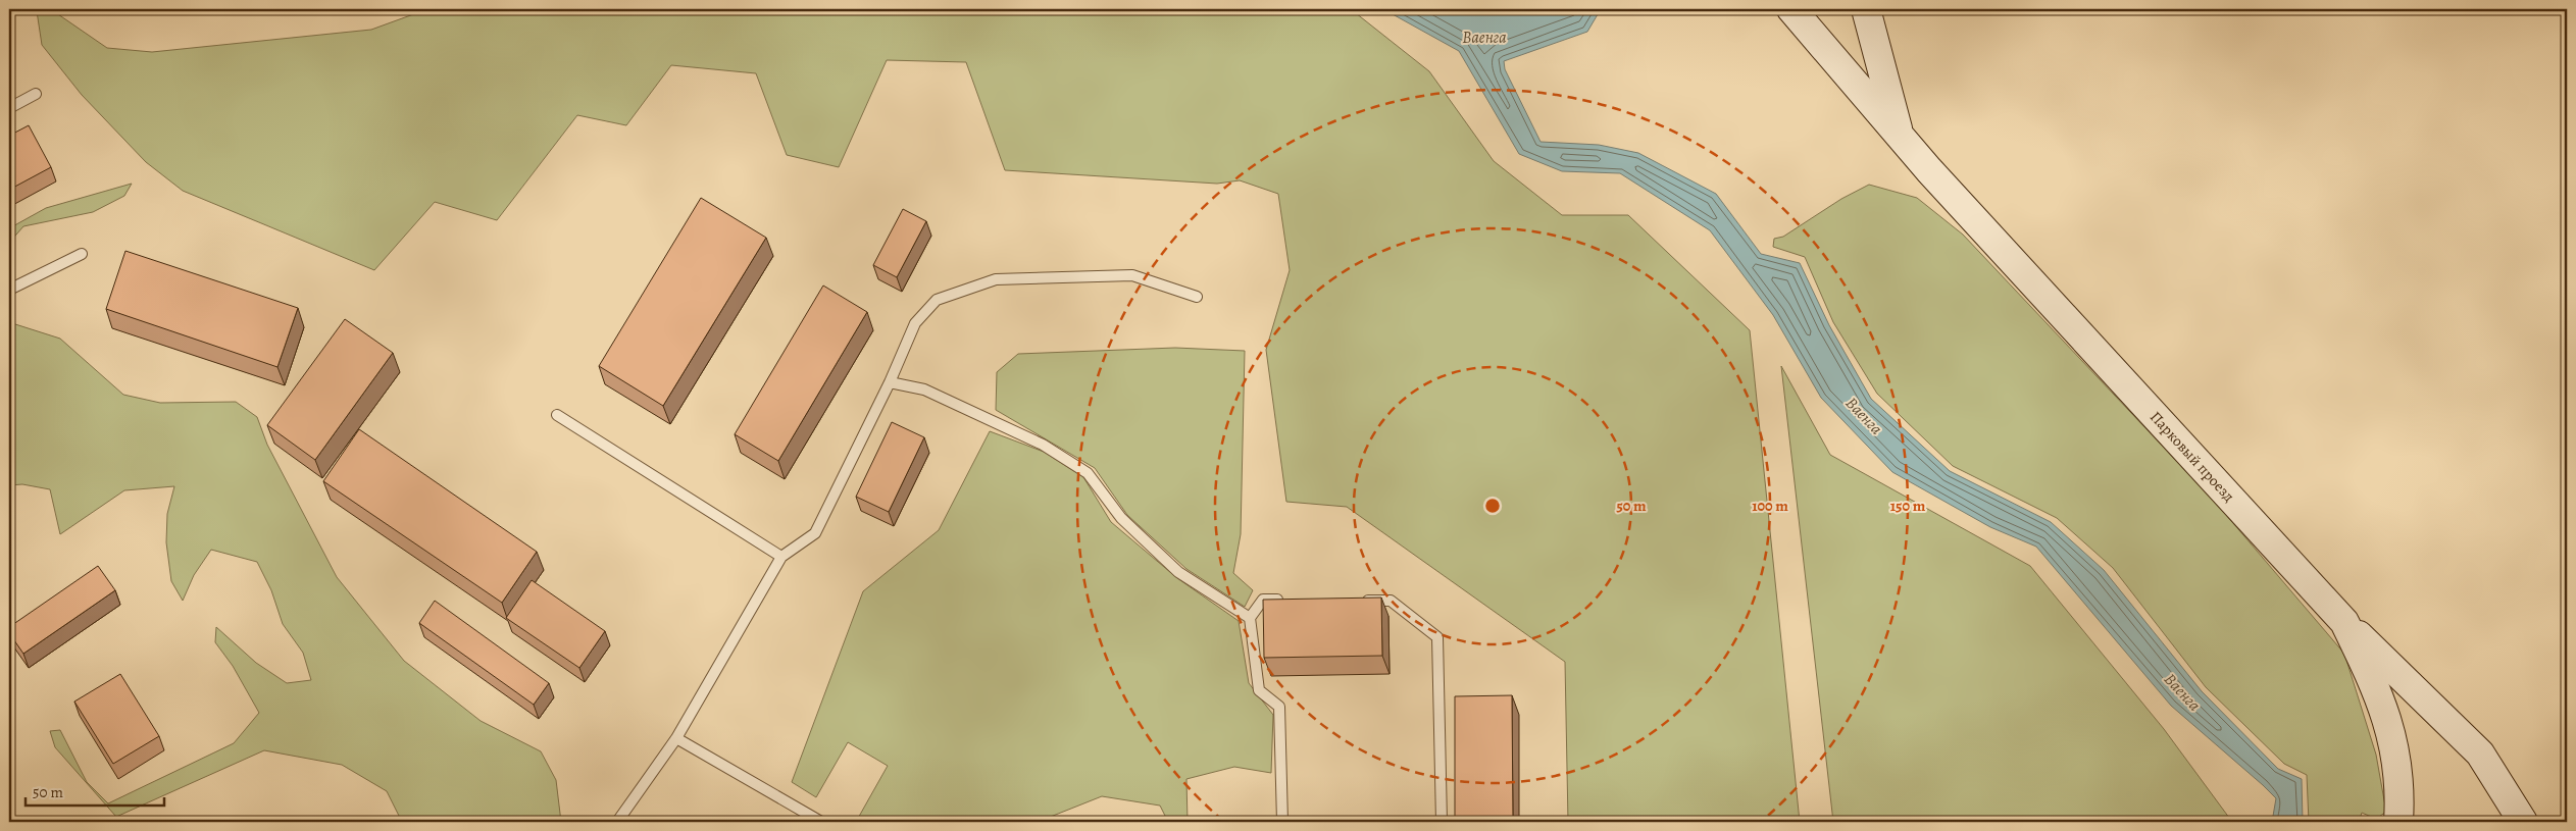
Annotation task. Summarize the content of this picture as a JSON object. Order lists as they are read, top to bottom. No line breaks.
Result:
{"streets":{"main road":["Парковый проезд"]},"water":["Ваенга"],"scale_bar":"50 m","rings":["50 m","100 m","150 m"]}
